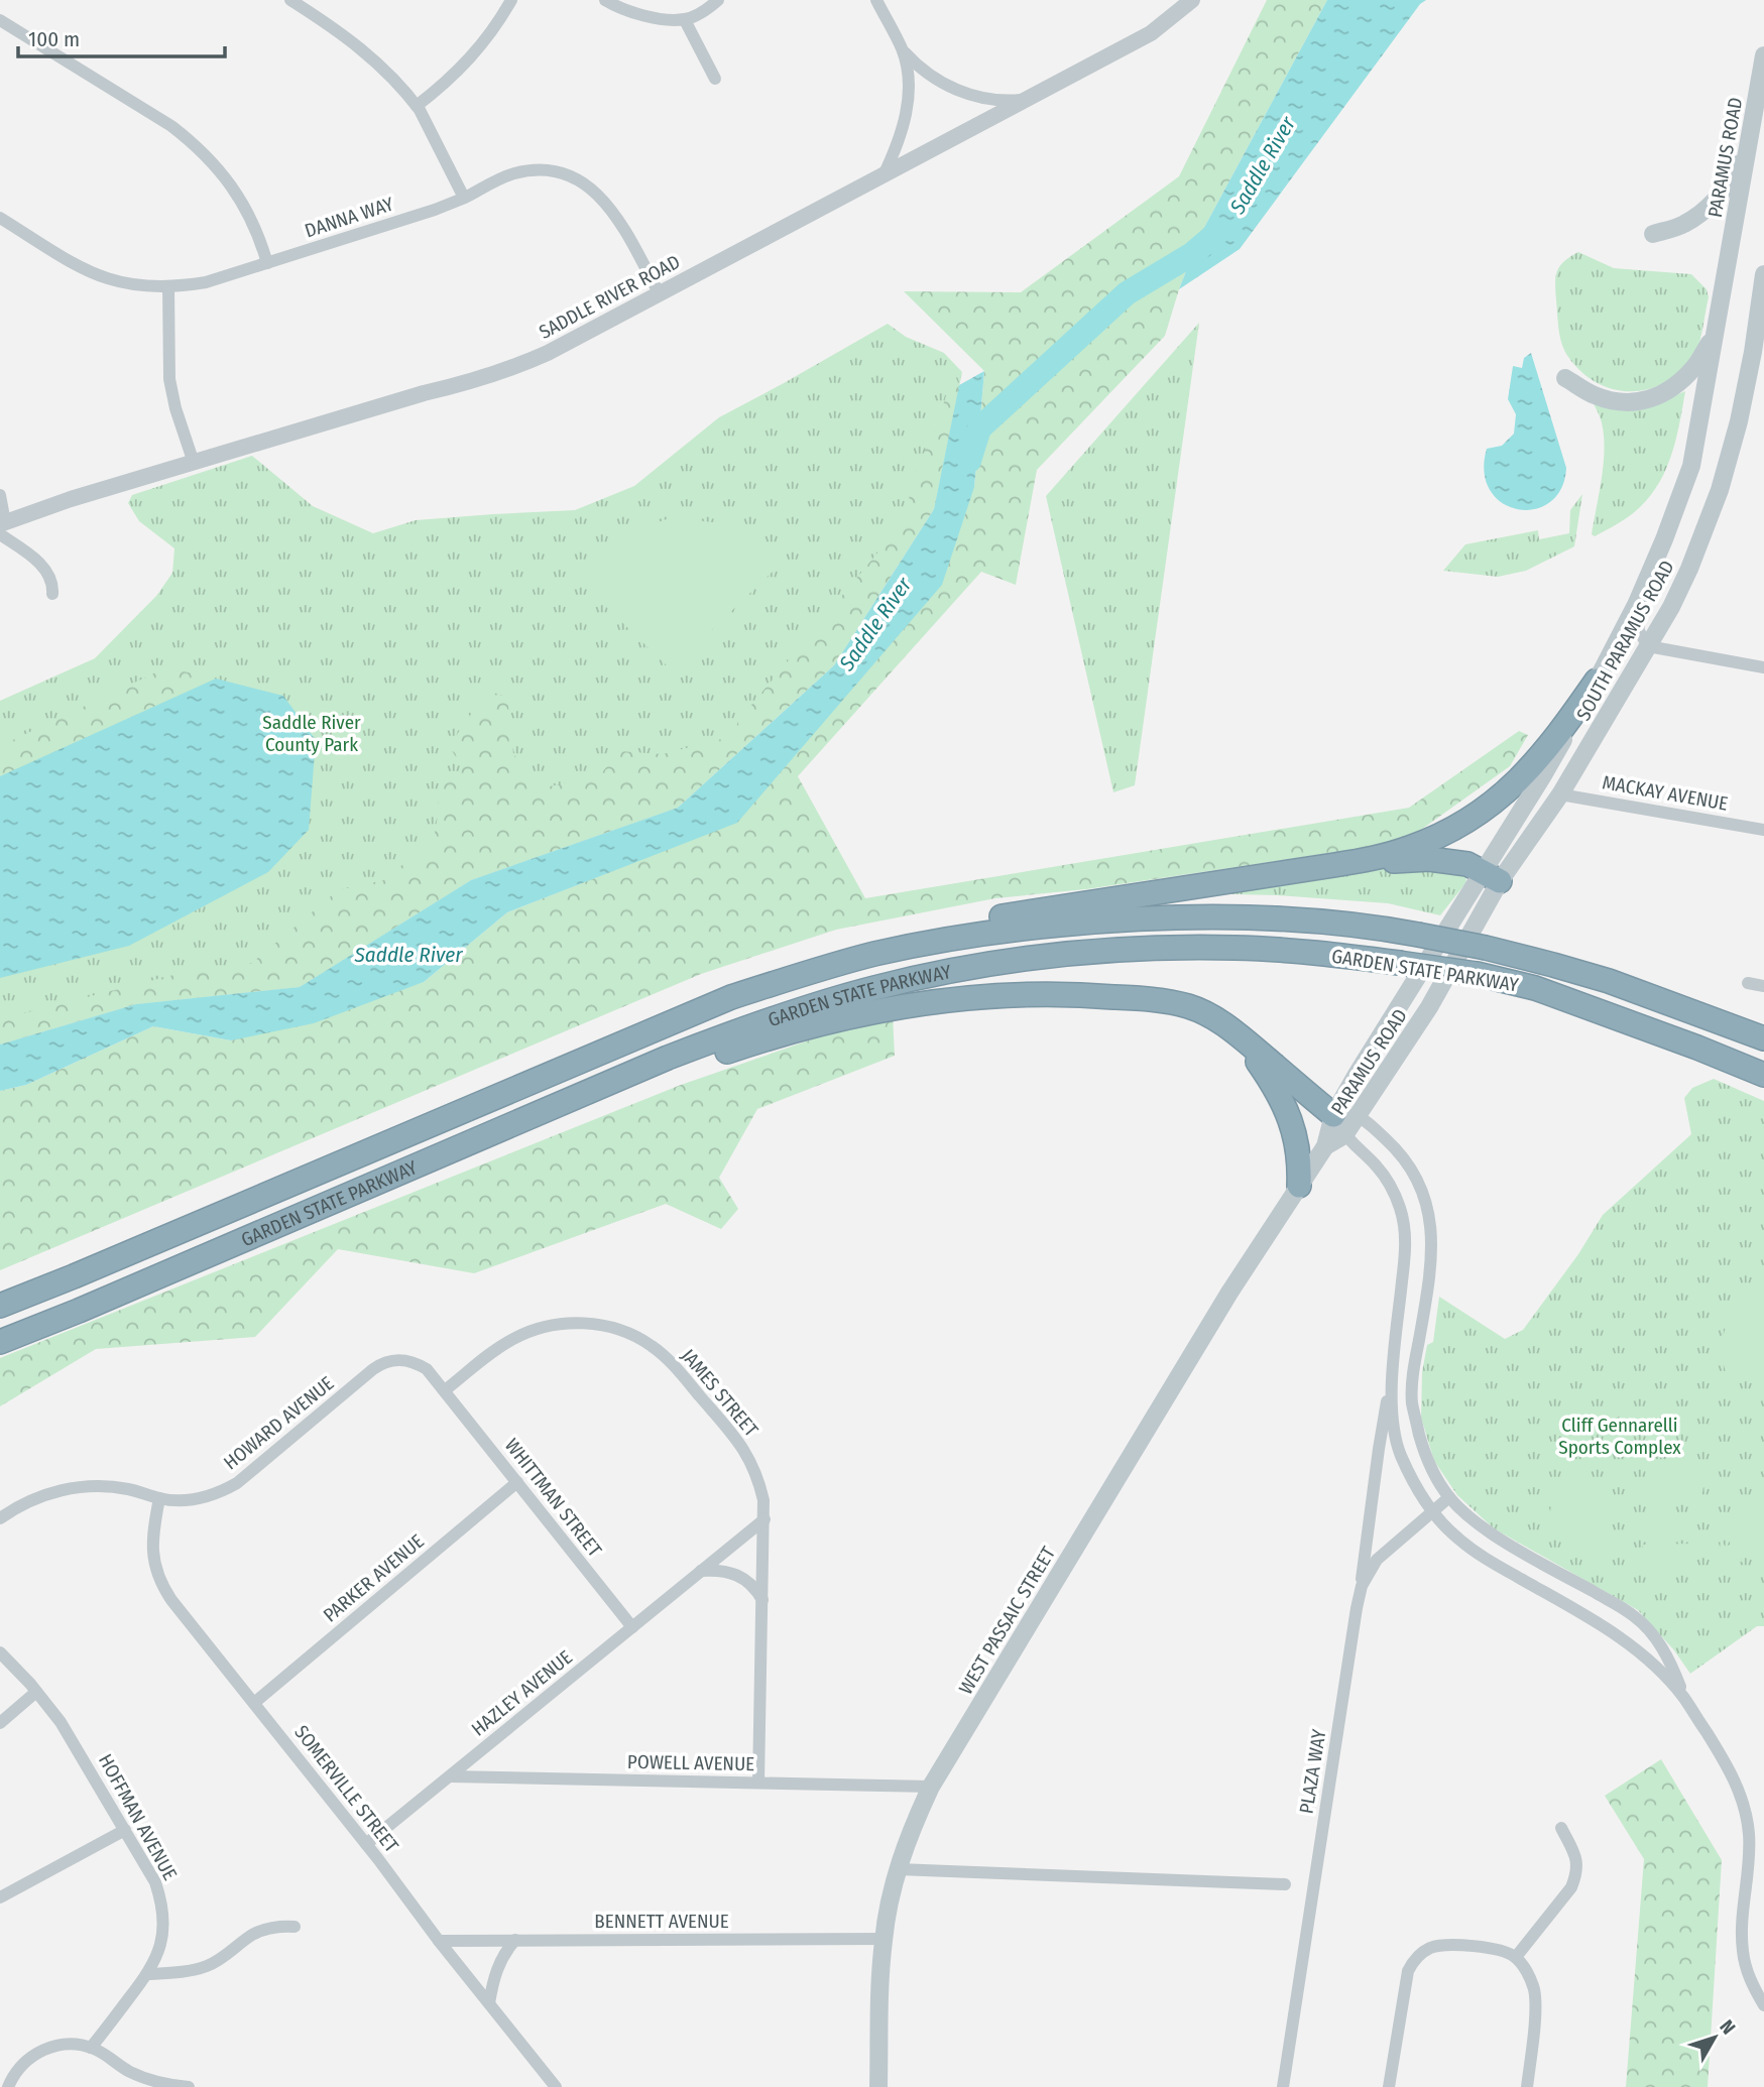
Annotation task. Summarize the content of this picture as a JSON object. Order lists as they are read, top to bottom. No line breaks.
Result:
{"streets":{"highway":["GARDEN STATE PARKWAY"],"main road":["PARAMUS ROAD","SOUTH PARAMUS ROAD","WEST PASSAIC STREET"],"street":["DANNA WAY","SADDLE RIVER ROAD","MACKAY AVENUE","JAMES STREET","HOWARD AVENUE","WHITTMAN STREET","PARKER AVENUE","HAZLEY AVENUE","POWELL AVENUE","PLAZA WAY","SOMERVILLE STREET","HOFFMAN AVENUE","BENNETT AVENUE"]},"crossings":[["PARAMUS ROAD","SOUTH PARAMUS ROAD"],["PARAMUS ROAD","WEST PASSAIC STREET"],["DANNA WAY","SADDLE RIVER ROAD"],["SOUTH PARAMUS ROAD","MACKAY AVENUE"],["JAMES STREET","HOWARD AVENUE"],["JAMES STREET","WHITTMAN STREET"],["JAMES STREET","HAZLEY AVENUE"],["JAMES STREET","POWELL AVENUE"],["HOWARD AVENUE","WHITTMAN STREET"],["HOWARD AVENUE","SOMERVILLE STREET"],["WHITTMAN STREET","PARKER AVENUE"],["WHITTMAN STREET","HAZLEY AVENUE"],["PARKER AVENUE","SOMERVILLE STREET"],["WEST PASSAIC STREET","POWELL AVENUE"],["WEST PASSAIC STREET","BENNETT AVENUE"],["HAZLEY AVENUE","POWELL AVENUE"],["HAZLEY AVENUE","SOMERVILLE STREET"],["SOMERVILLE STREET","BENNETT AVENUE"]],"water":["Saddle River"],"parks":["Saddle River County Park","Cliff Gennarelli Sports Complex"],"scale_bar":"100 m","north":"top right"}
